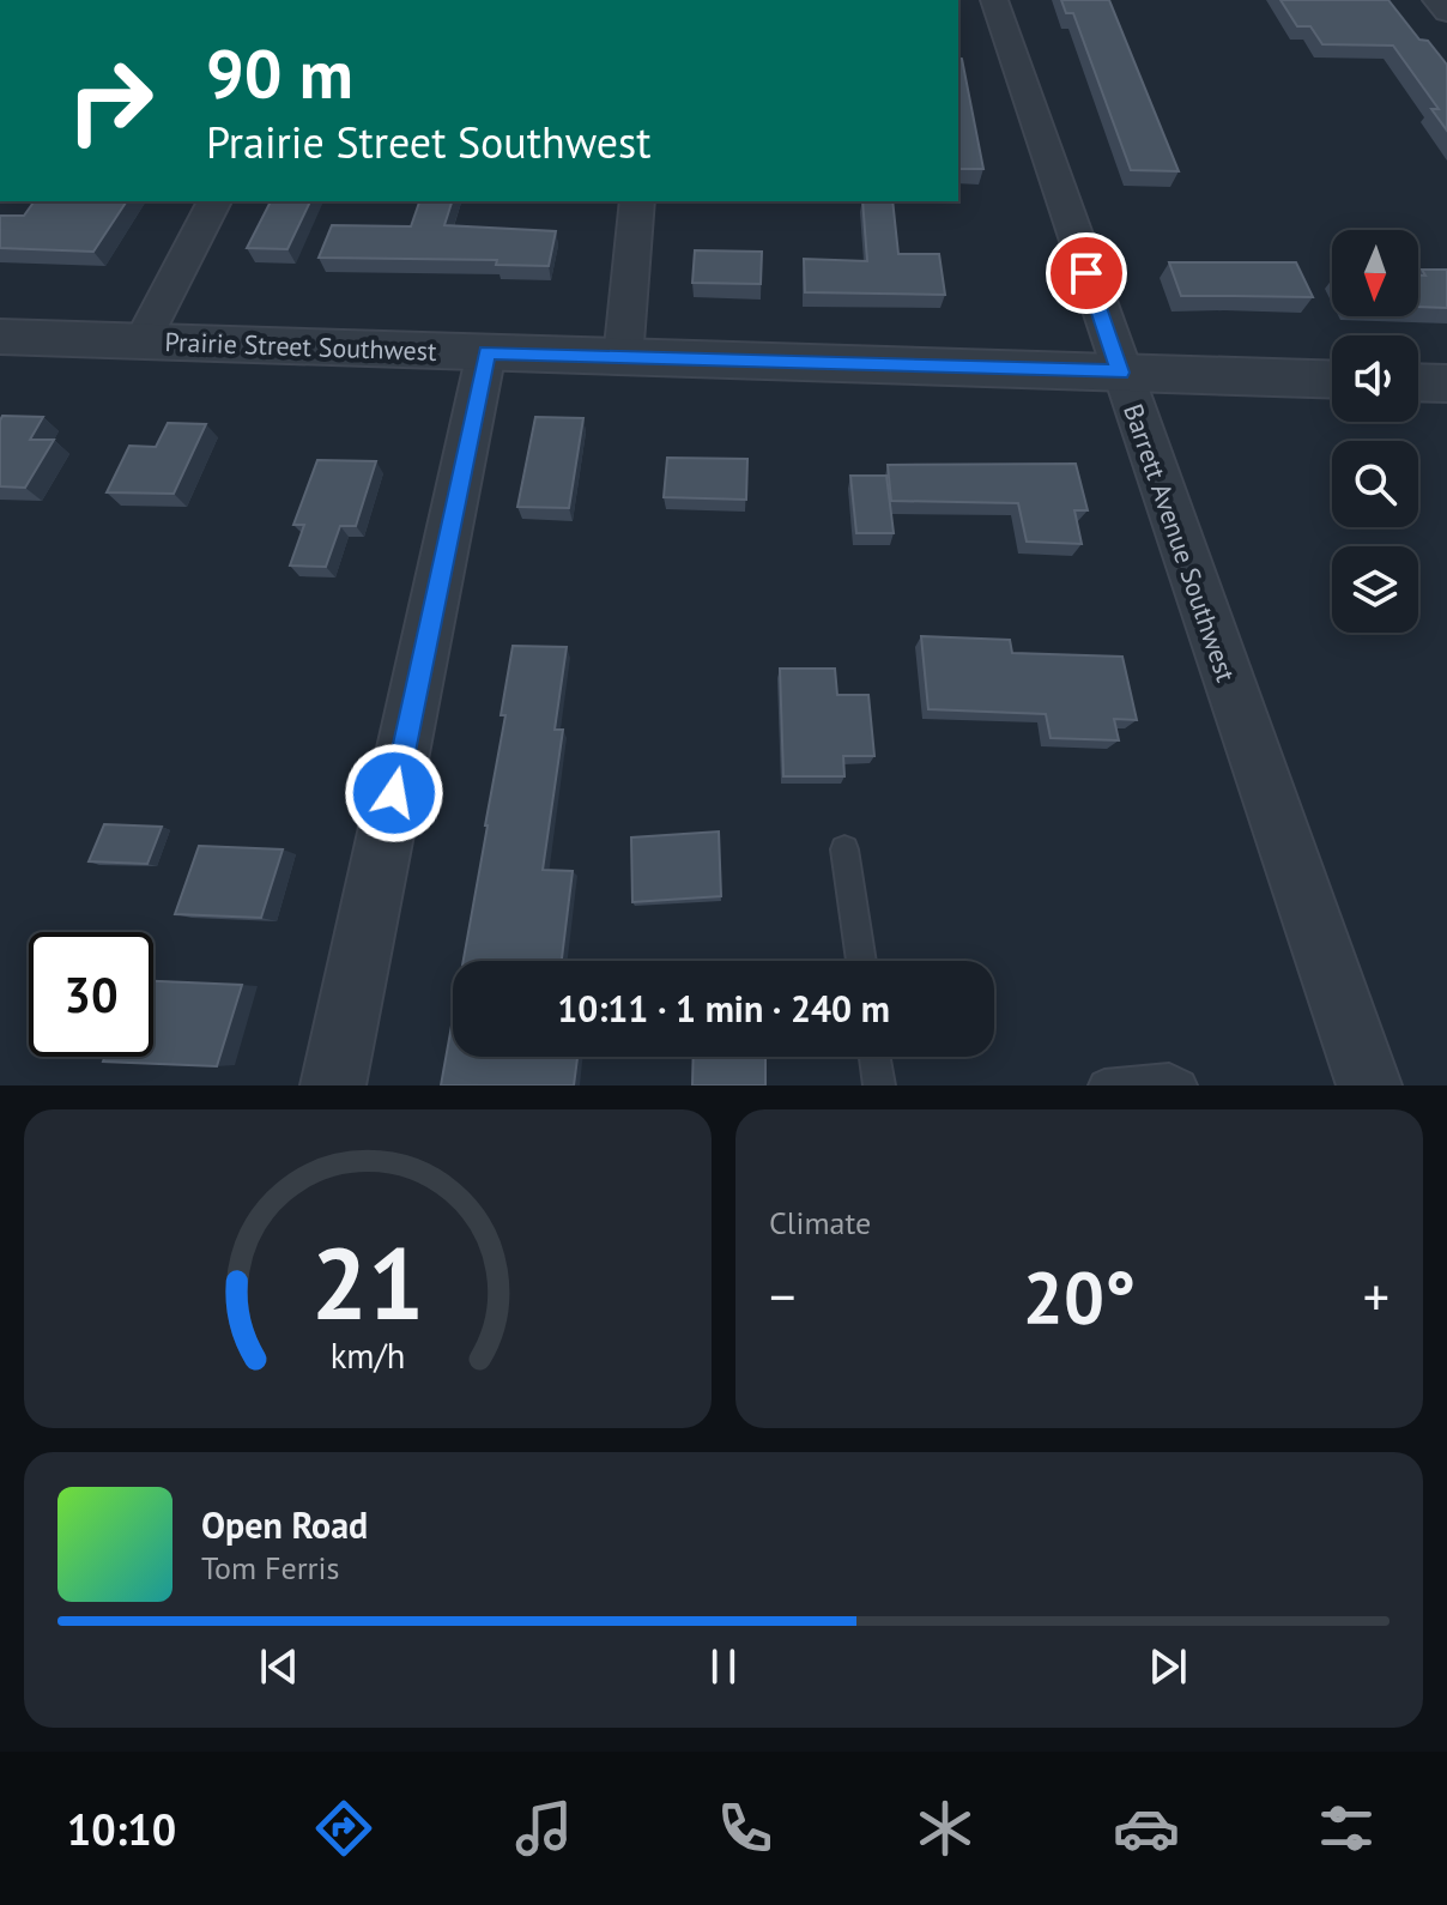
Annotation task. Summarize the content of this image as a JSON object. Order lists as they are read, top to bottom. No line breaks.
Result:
{"streets":{"street":["Prairie Street Southwest","Barrett Avenue Southwest"]},"crossings":[["Prairie Street Southwest","Barrett Avenue Southwest"]],"north":"bottom","page":{"turn":["90 m","Prairie Street Southwest"],"limit":"30","trip":"10:11 · 1 min · 240 m","tile":"Climate","heat":["−","20°","+"],"song":["Open Road","Tom Ferris"],"tabs":"10:10","gauge":["21","km/h"]}}
